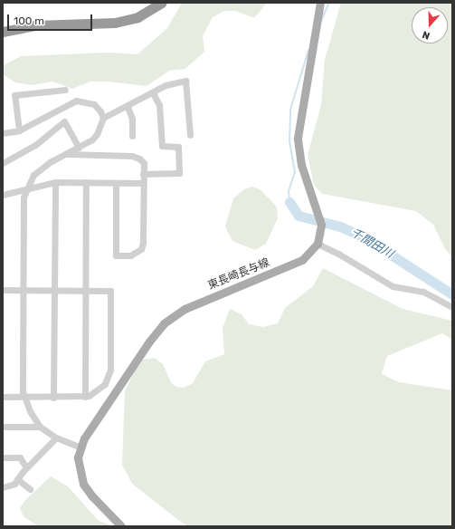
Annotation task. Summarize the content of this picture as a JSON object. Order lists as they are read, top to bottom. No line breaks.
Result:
{"streets":{"main road":["東長崎長与線"]},"water":["千間田川"],"scale_bar":"100 m","north":"bottom"}
